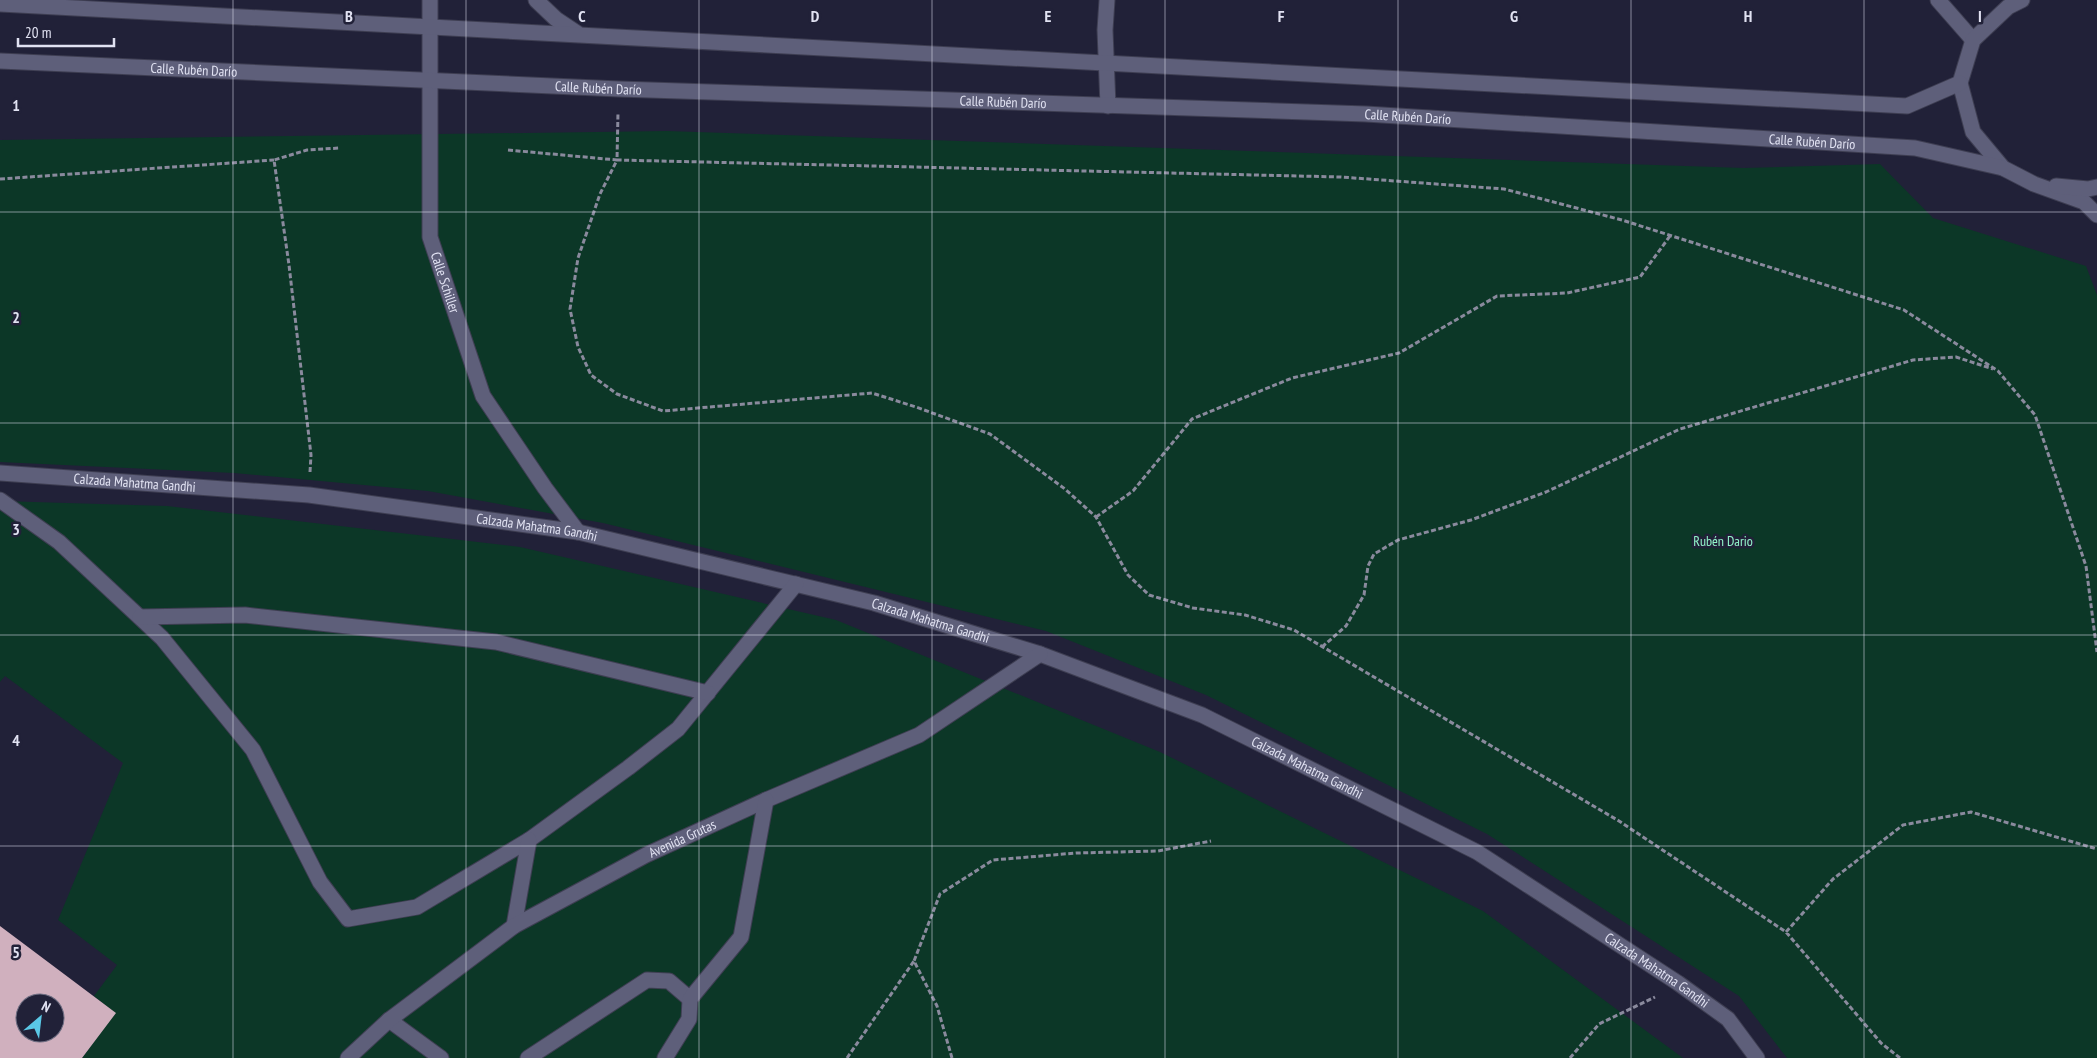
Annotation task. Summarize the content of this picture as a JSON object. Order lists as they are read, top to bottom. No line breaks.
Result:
{"streets":{"street":["Calle Rubén Darío","Calle Schiller","Calzada Mahatma Gandhi","Avenida Grutas"]},"crossings":[["Calle Rubén Darío","Calle Schiller"],["Calle Schiller","Calzada Mahatma Gandhi"],["Calzada Mahatma Gandhi","Avenida Grutas"]],"parks":["Rubén Dario"],"scale_bar":"20 m","north":"top right","grid":{"columns":["B","C","D","E","F","G","H","I"],"rows":["1","2","3","4","5"]}}
